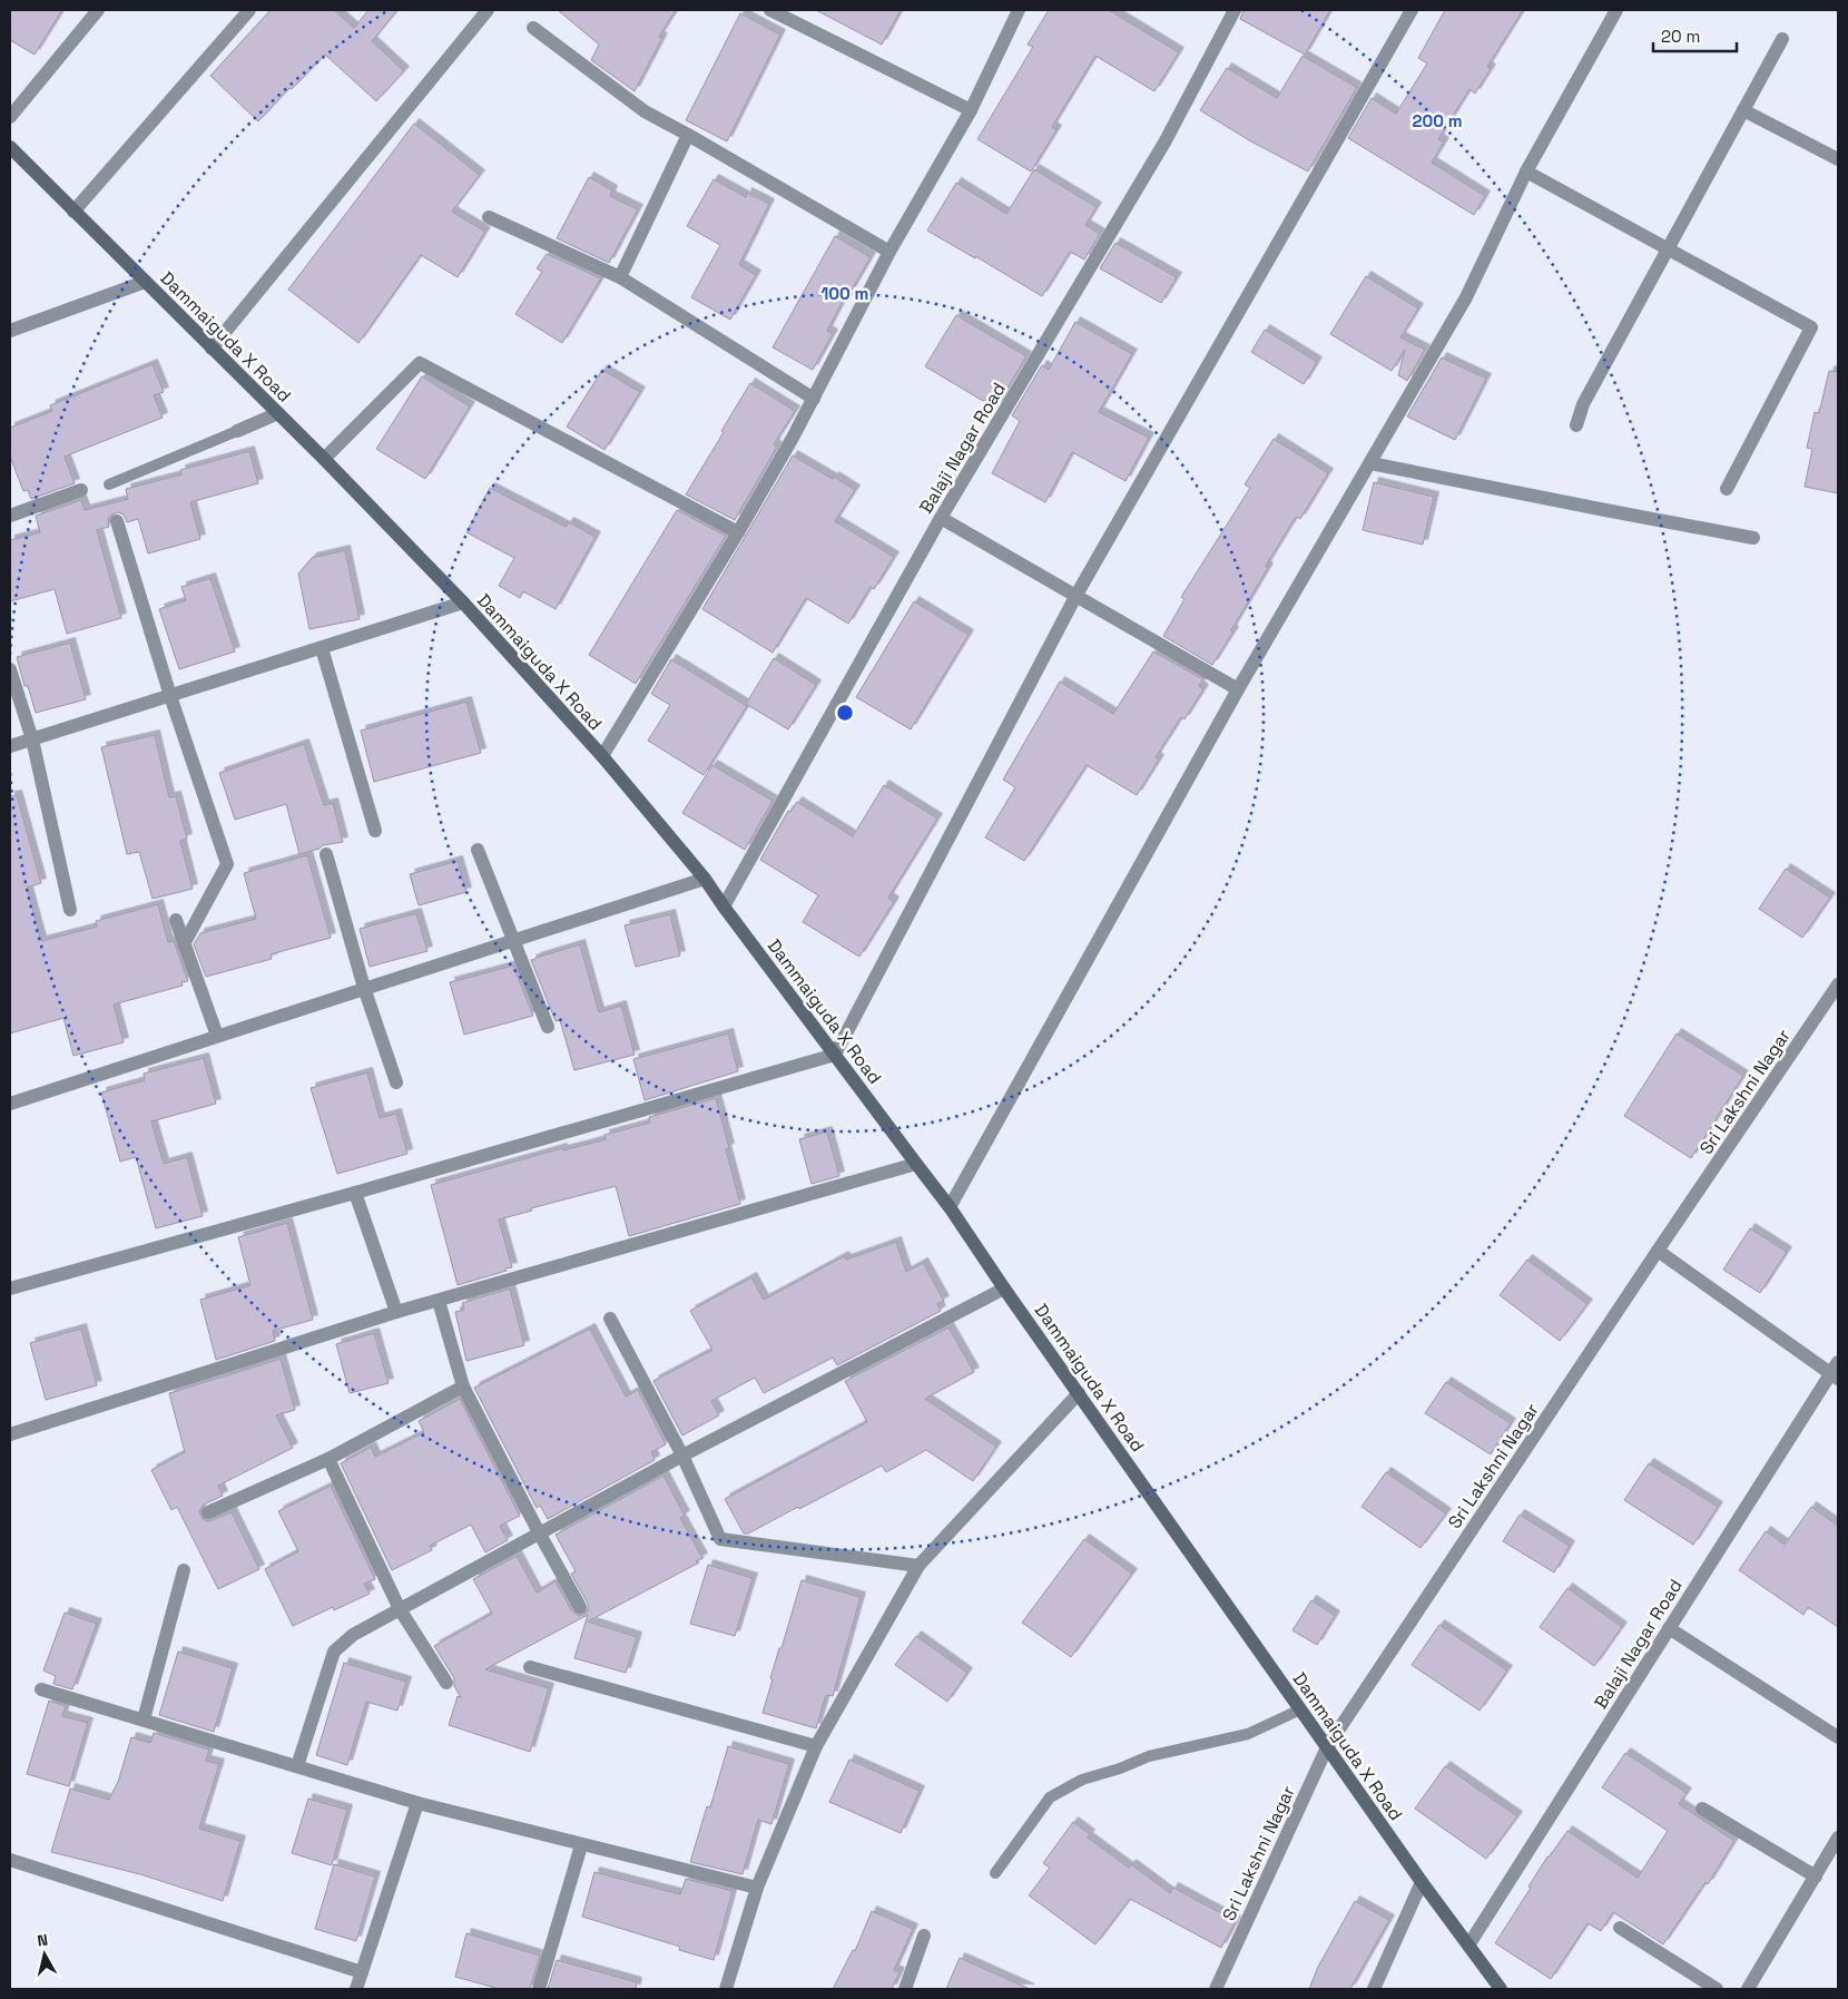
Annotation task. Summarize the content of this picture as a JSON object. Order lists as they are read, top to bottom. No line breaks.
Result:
{"streets":{"street":["Dammaiguda X Road","Balaji Nagar Road","Sri Lakshni Nagar"]},"crossings":[["Dammaiguda X Road","Balaji Nagar Road"],["Dammaiguda X Road","Sri Lakshni Nagar"]],"scale_bar":"20 m","north":"top","rings":["200 m","100 m"]}
